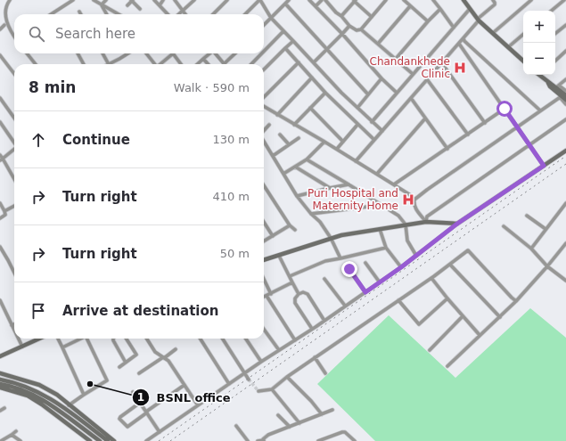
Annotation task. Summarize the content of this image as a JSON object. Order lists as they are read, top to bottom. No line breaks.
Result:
{"places":{"hospital":["Chandankhede Clinic","Puri Hospital and Maternity Home"],"other":["BSNL office"]},"page":{"map_buttons":["+","−"],"search":"Search here","heading":["8 min","Walk · 590 m"],"list":[["Continue","130 m"],["Turn right","410 m"],["Turn right","50 m"],"Arrive at destination"]}}
